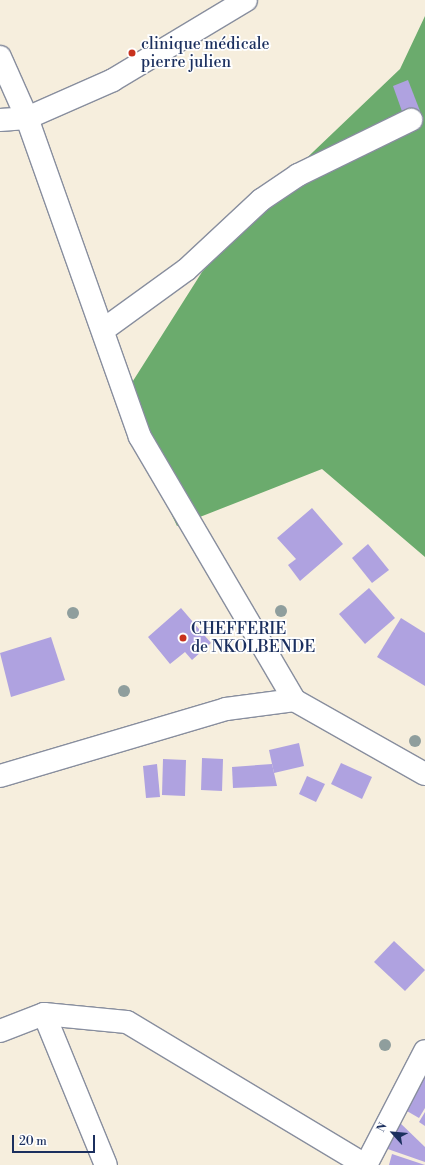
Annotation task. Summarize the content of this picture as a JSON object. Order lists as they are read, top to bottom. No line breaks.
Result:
{"places":["clinique médicale pierre julien","CHEFFERIE de NKOLBENDE"],"scale_bar":"20 m","north":"top left"}
